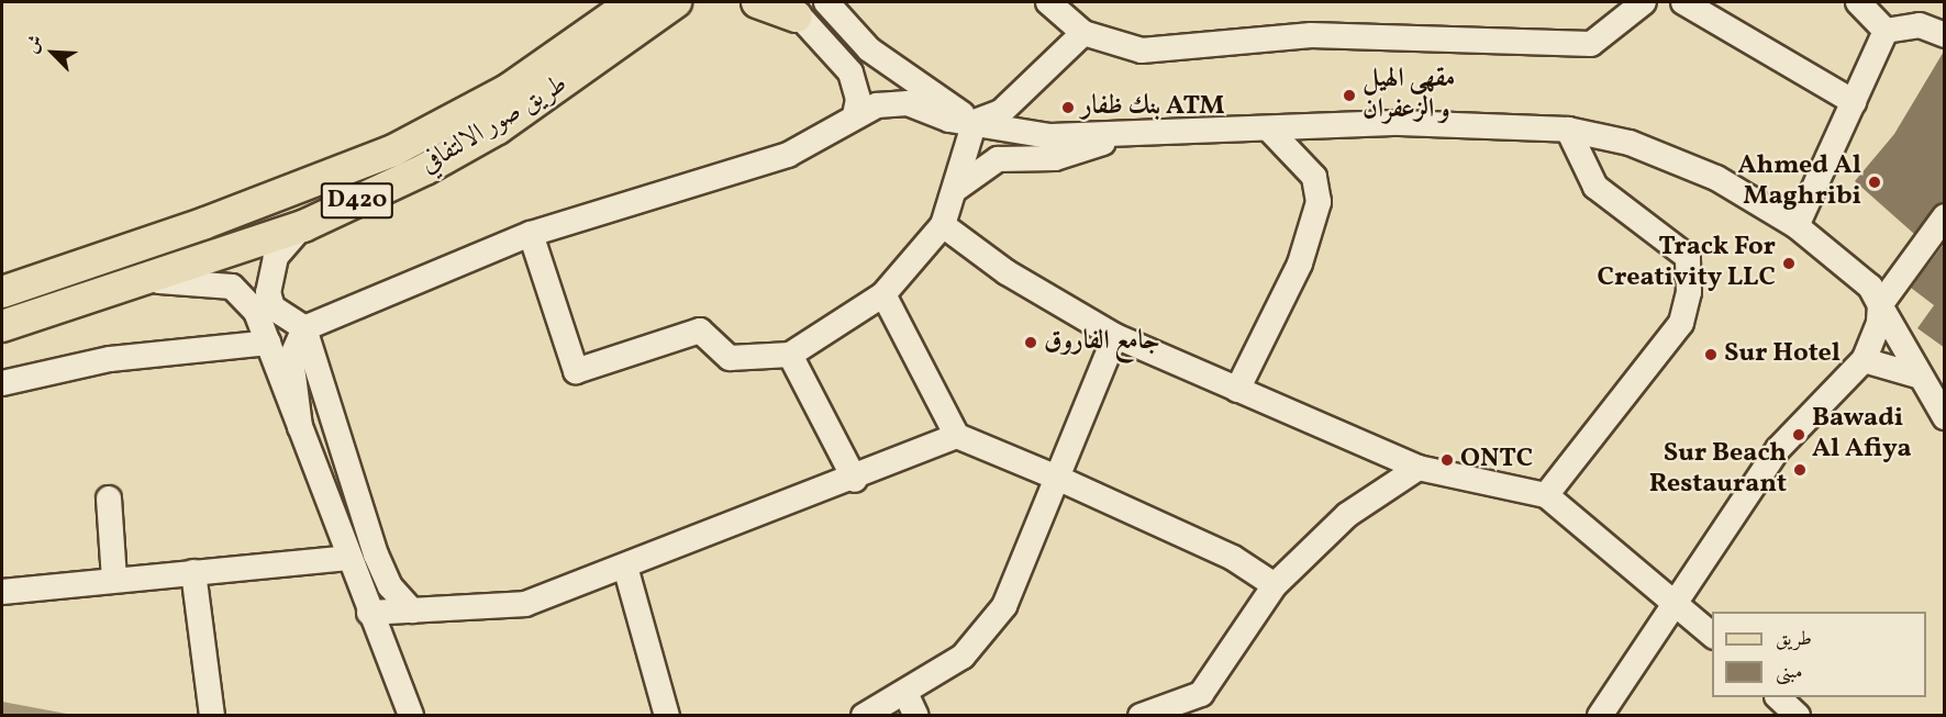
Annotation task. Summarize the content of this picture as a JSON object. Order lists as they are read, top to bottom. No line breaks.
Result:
{"streets":{"main road":["طريق صور الالتفافي","D420"]},"places":["مقهى الهيل و الزعفران","بنك ظفار ATM","Ahmed Al Maghribi","Track For Creativity LLC","جامع الفاروق","Sur Hotel","Bawadi Al Afiya","ONTC","Sur Beach Restaurant"],"legend":["طريق","مبنى"],"north":"top left"}
